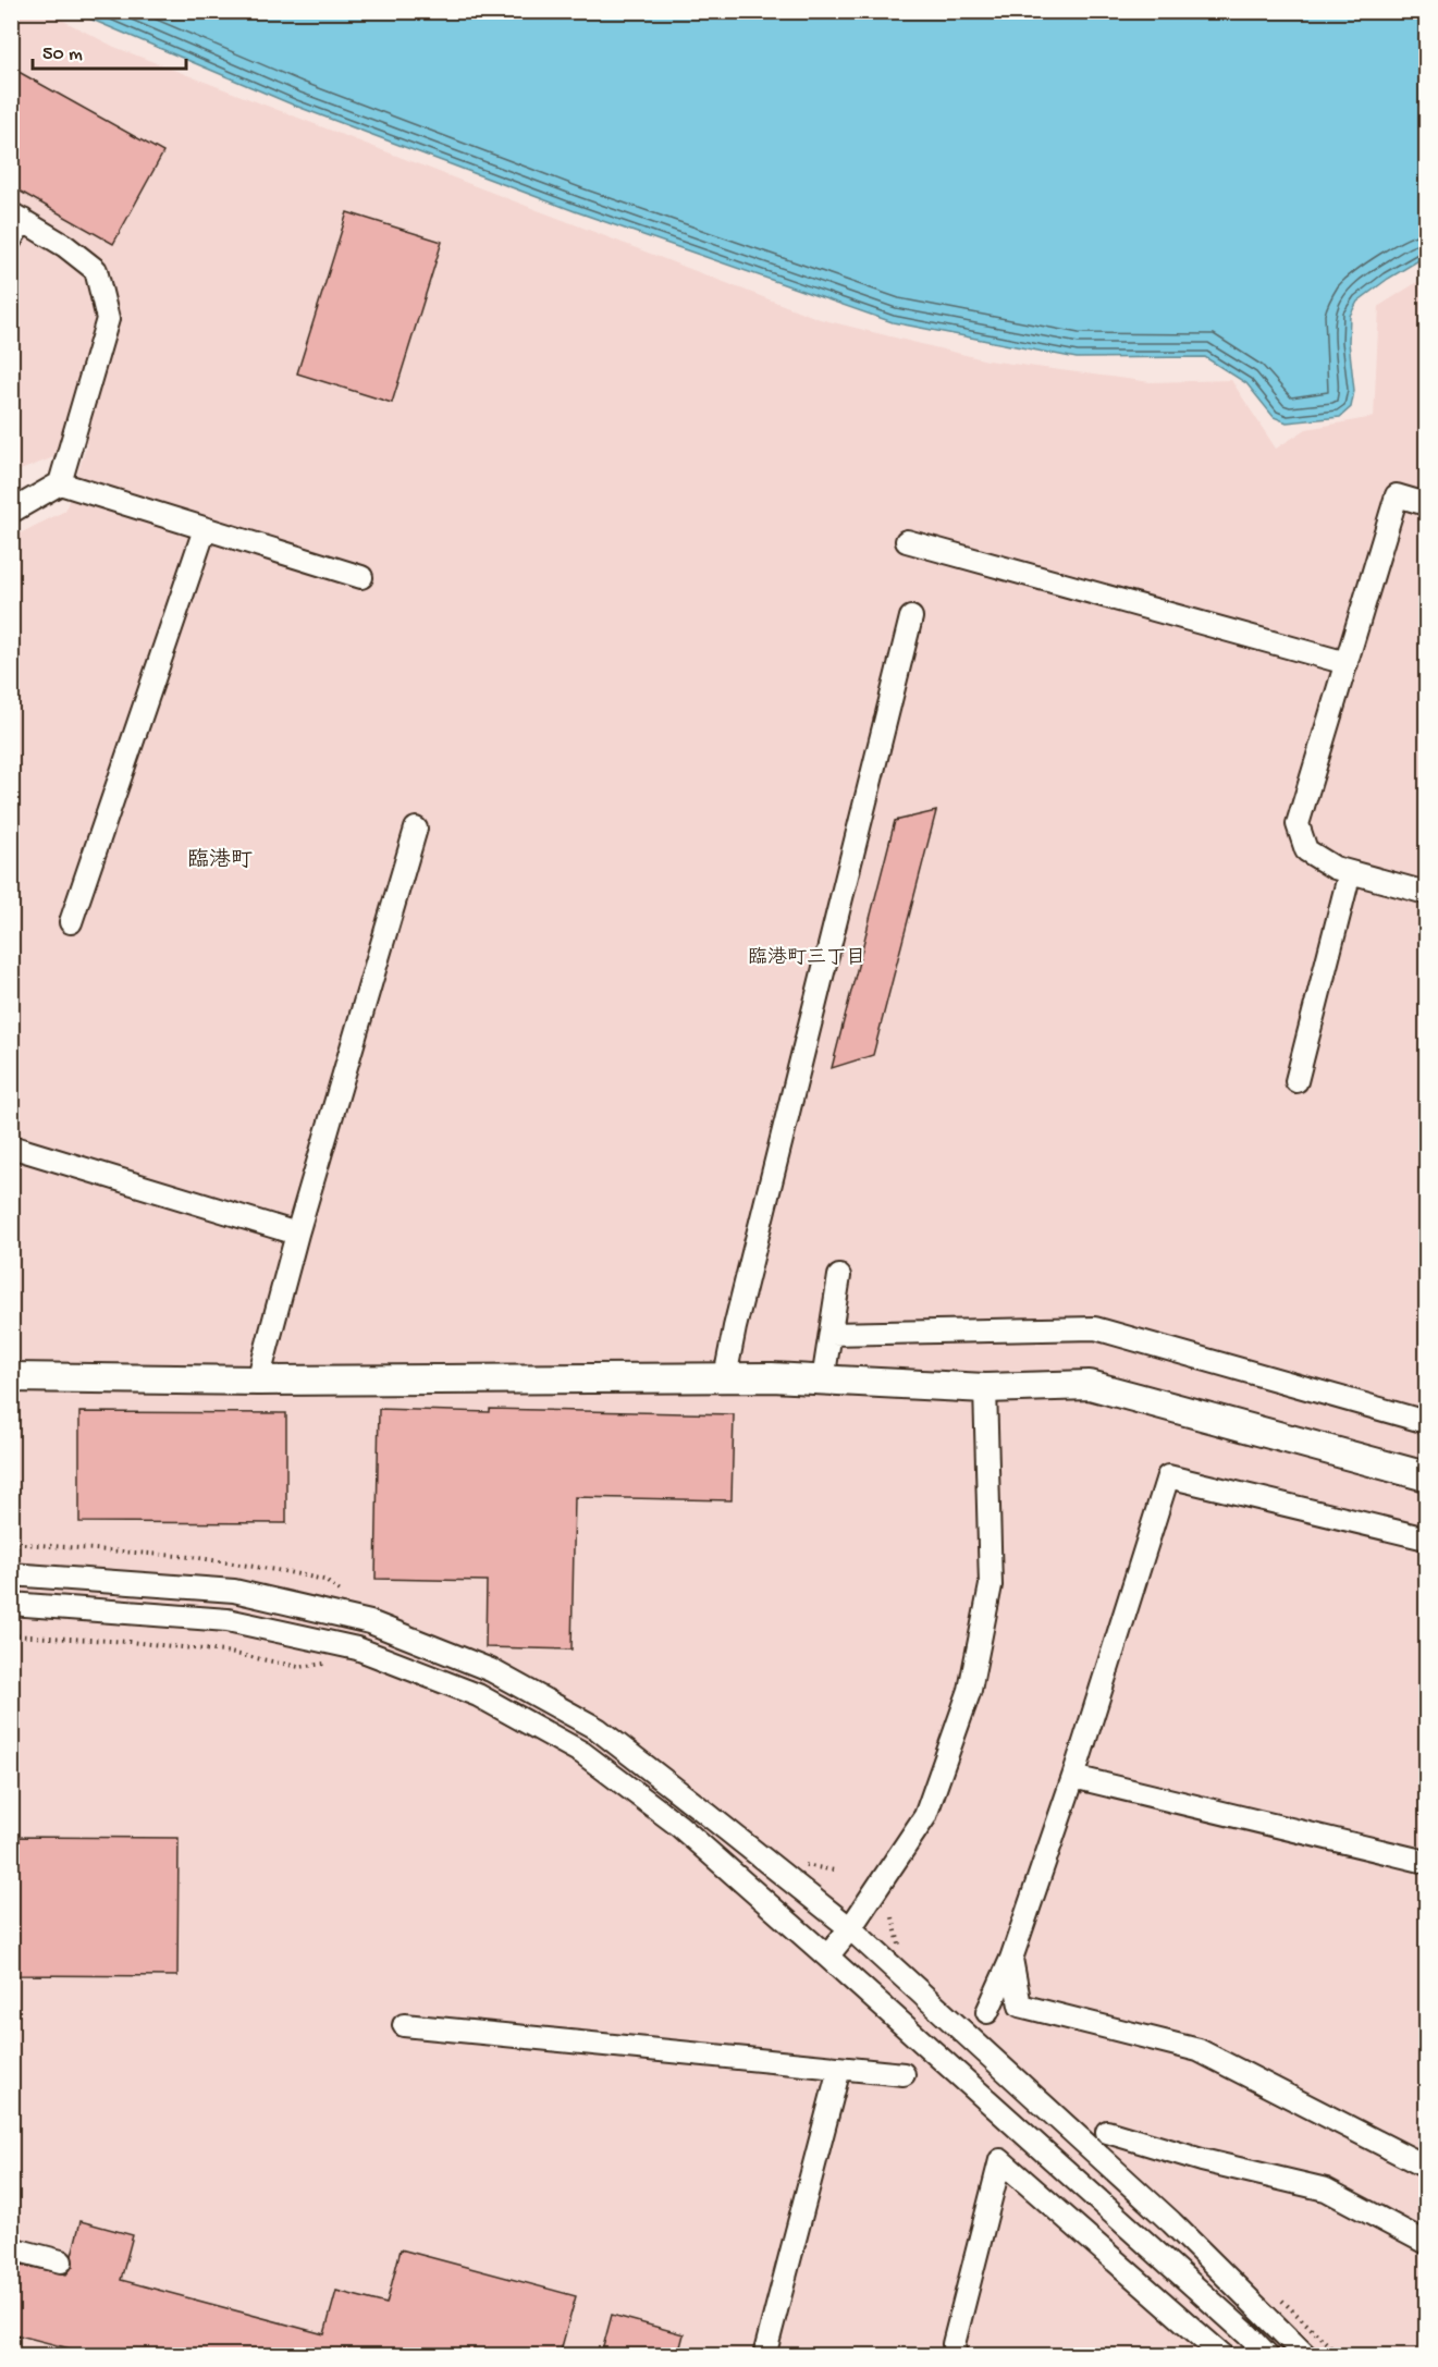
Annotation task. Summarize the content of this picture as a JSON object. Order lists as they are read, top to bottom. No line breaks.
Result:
{"districts":["臨港町","臨港町三丁目"],"scale_bar":"50 m"}
